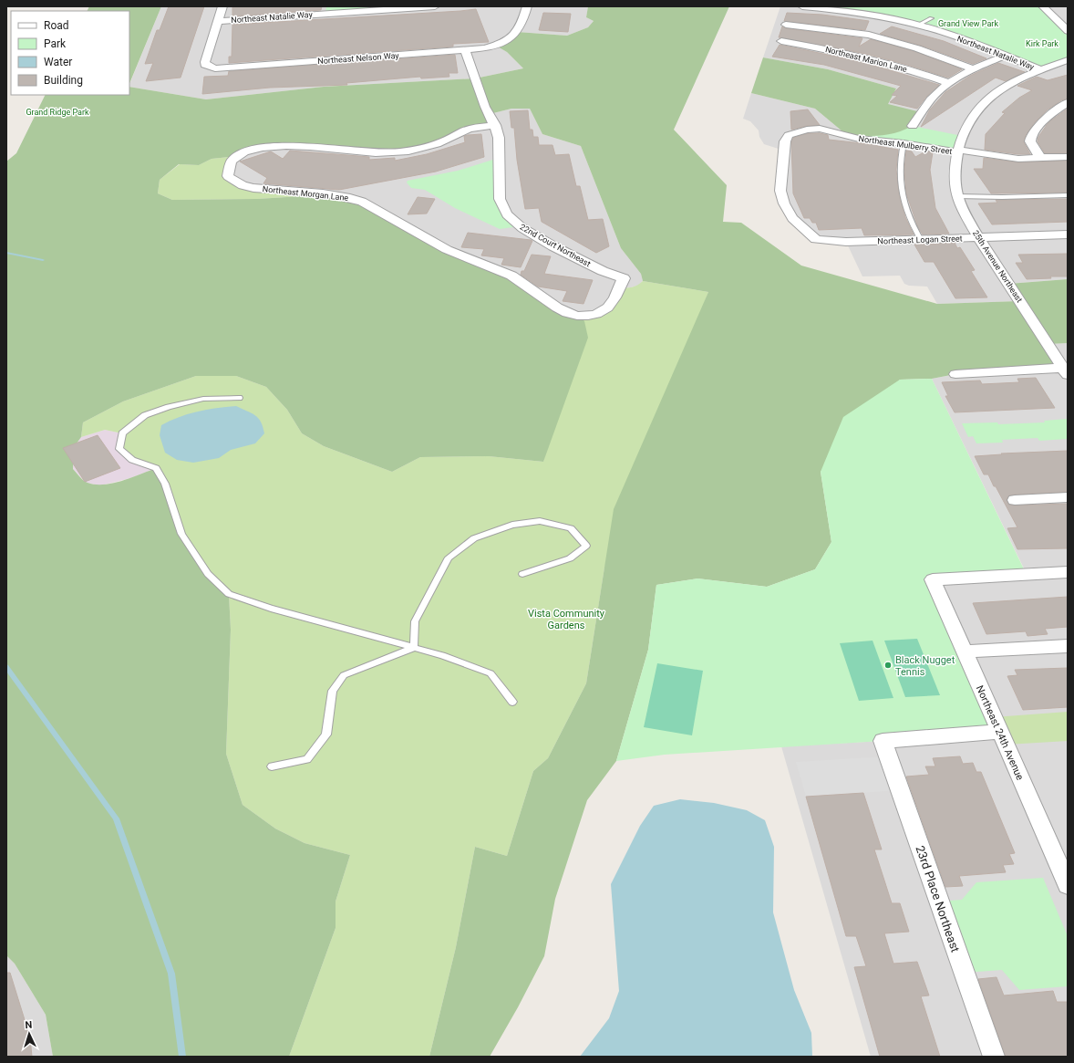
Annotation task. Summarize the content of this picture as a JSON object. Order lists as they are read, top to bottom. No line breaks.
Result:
{"streets":{"street":["Northeast Natalie Way","Northeast Nelson Way","Northeast Marion Lane","Northeast Mulberry Street","Northeast Morgan Lane","Northeast Logan Street","22nd Court Northeast","25th Avenue Northeast","Northeast 24th Avenue","23rd Place Northeast"]},"crossings":[["Northeast Natalie Way","Northeast Nelson Way"],["Northeast Natalie Way","25th Avenue Northeast"],["Northeast Nelson Way","22nd Court Northeast"],["Northeast Mulberry Street","Northeast Logan Street"],["Northeast Mulberry Street","25th Avenue Northeast"],["Northeast Morgan Lane","22nd Court Northeast"],["Northeast Logan Street","25th Avenue Northeast"],["Northeast 24th Avenue","23rd Place Northeast"]],"parks":["Grand View Park","Kirk Park","Grand Ridge Park","Vista Community Gardens"],"places":["Black Nugget Tennis"],"legend":["Road","Park","Water","Building"],"north":"top"}
